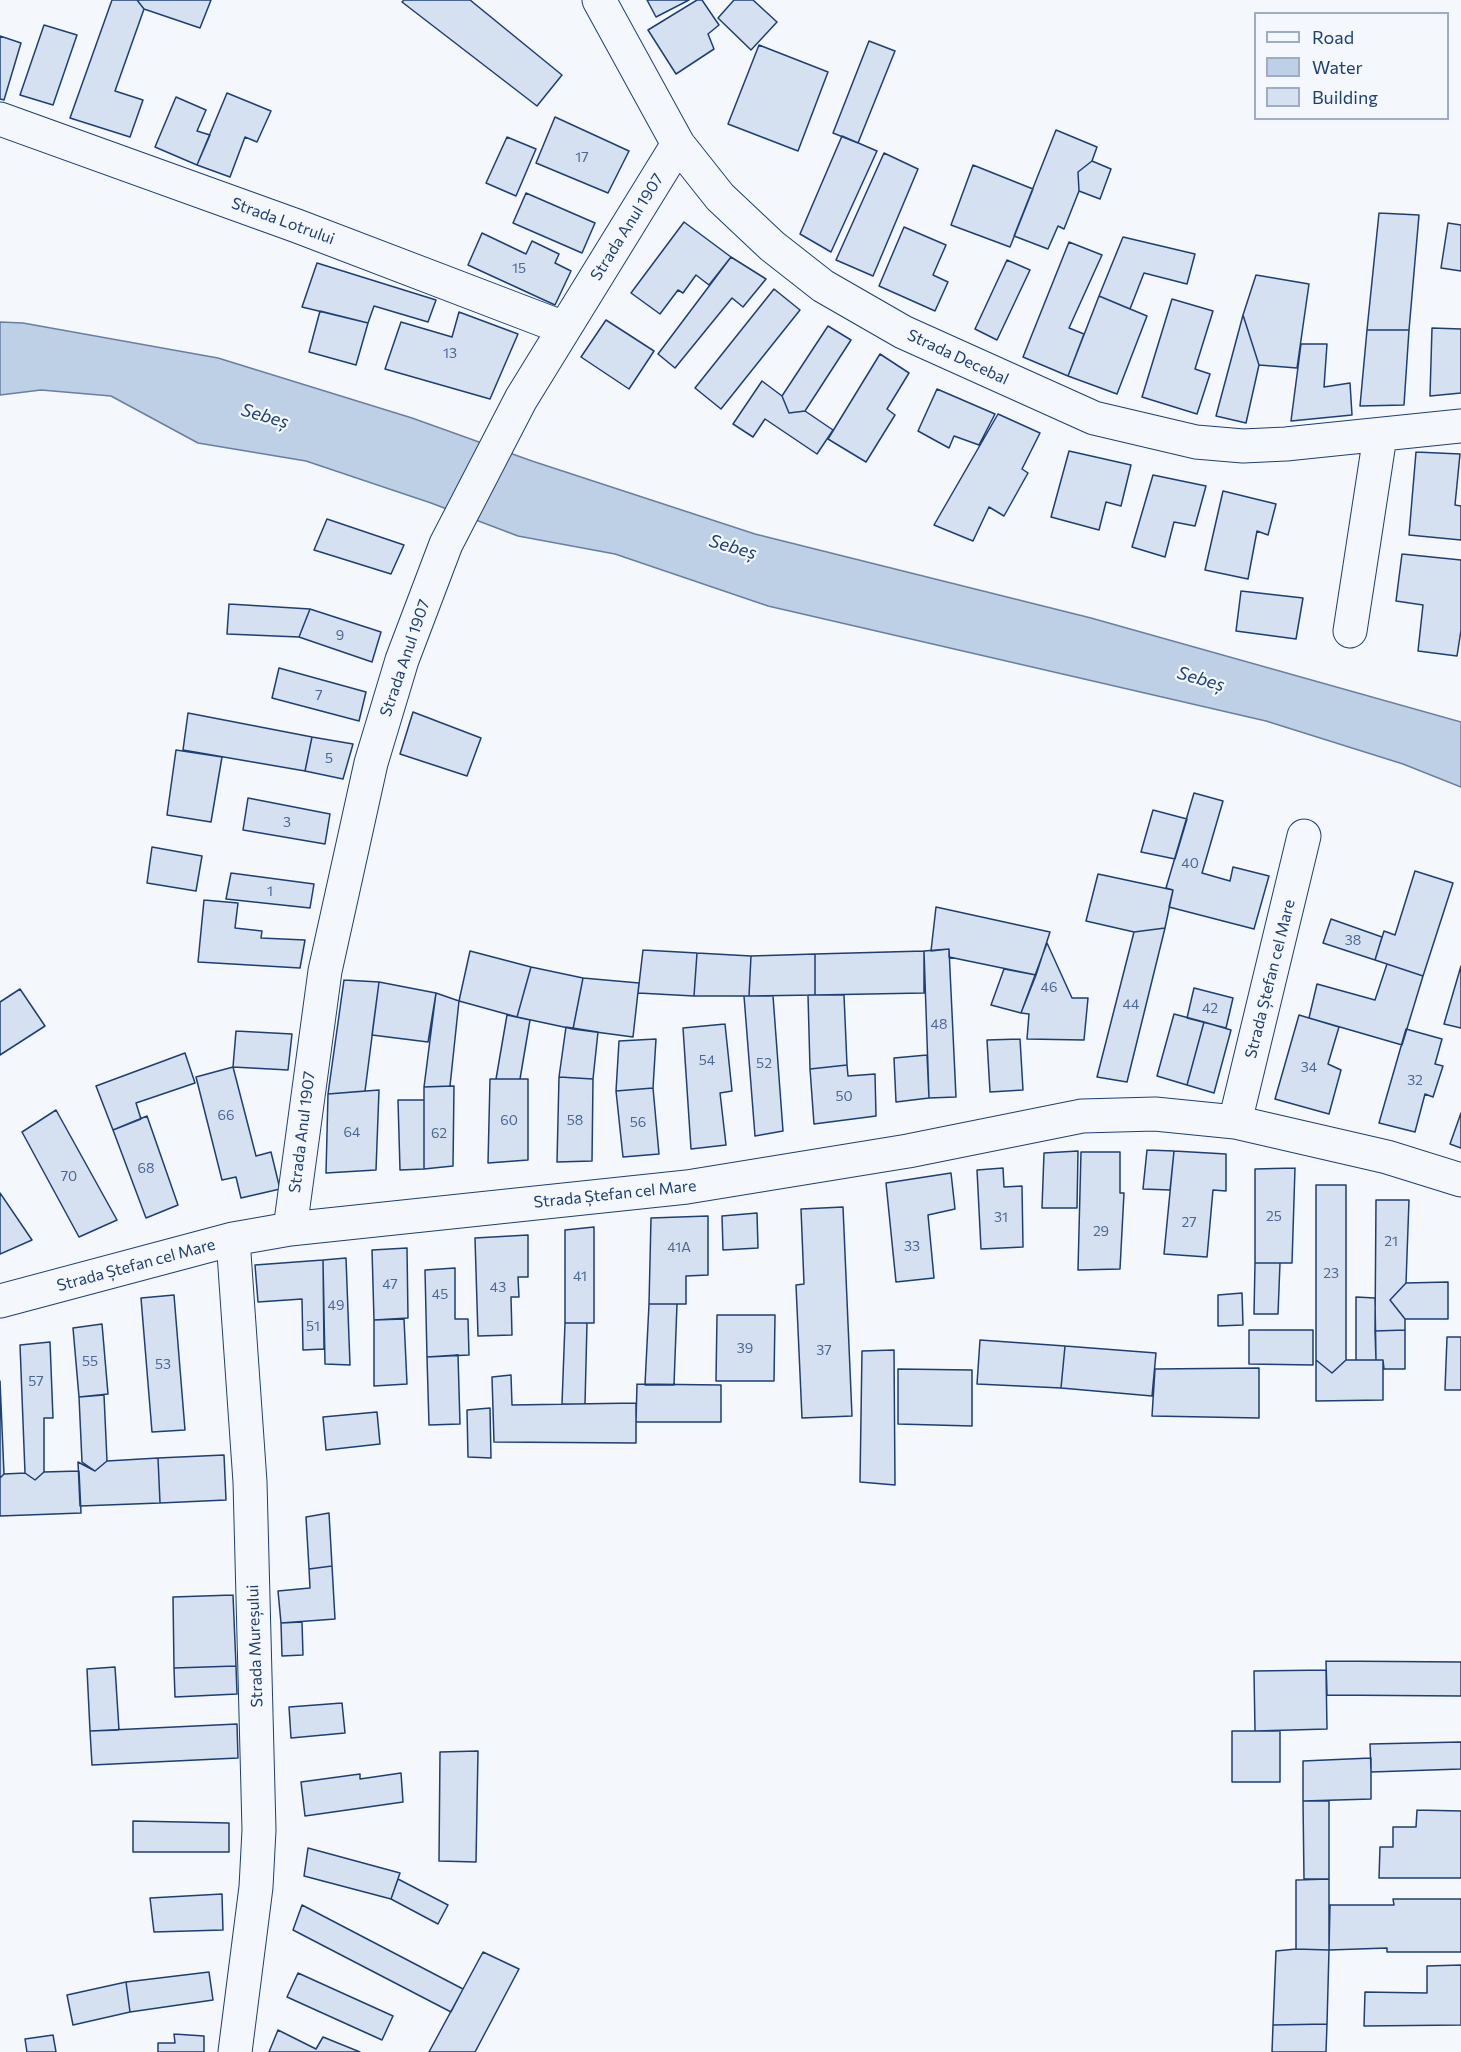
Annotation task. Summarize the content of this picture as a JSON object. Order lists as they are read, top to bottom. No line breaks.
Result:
{"streets":{"street":["Strada Lotrului","Strada Anul 1907","Strada Decebal","Strada Ștefan cel Mare","Strada Mureșului"]},"crossings":[["Strada Lotrului","Strada Anul 1907"],["Strada Anul 1907","Strada Decebal"],["Strada Anul 1907","Strada Ștefan cel Mare"],["Strada Ștefan cel Mare","Strada Mureșului"]],"water":["Sebeș"],"house_numbers":["17","15","13","9","7","5","3","40","1","38","46","44","42","48","54","52","34","32","50","66","60","58","56","64","62","68","70","25","31","27","29","21","33","41A","23","41","47","43","45","49","51","39","37","55","53","57"],"legend":["Road","Water","Building"]}
